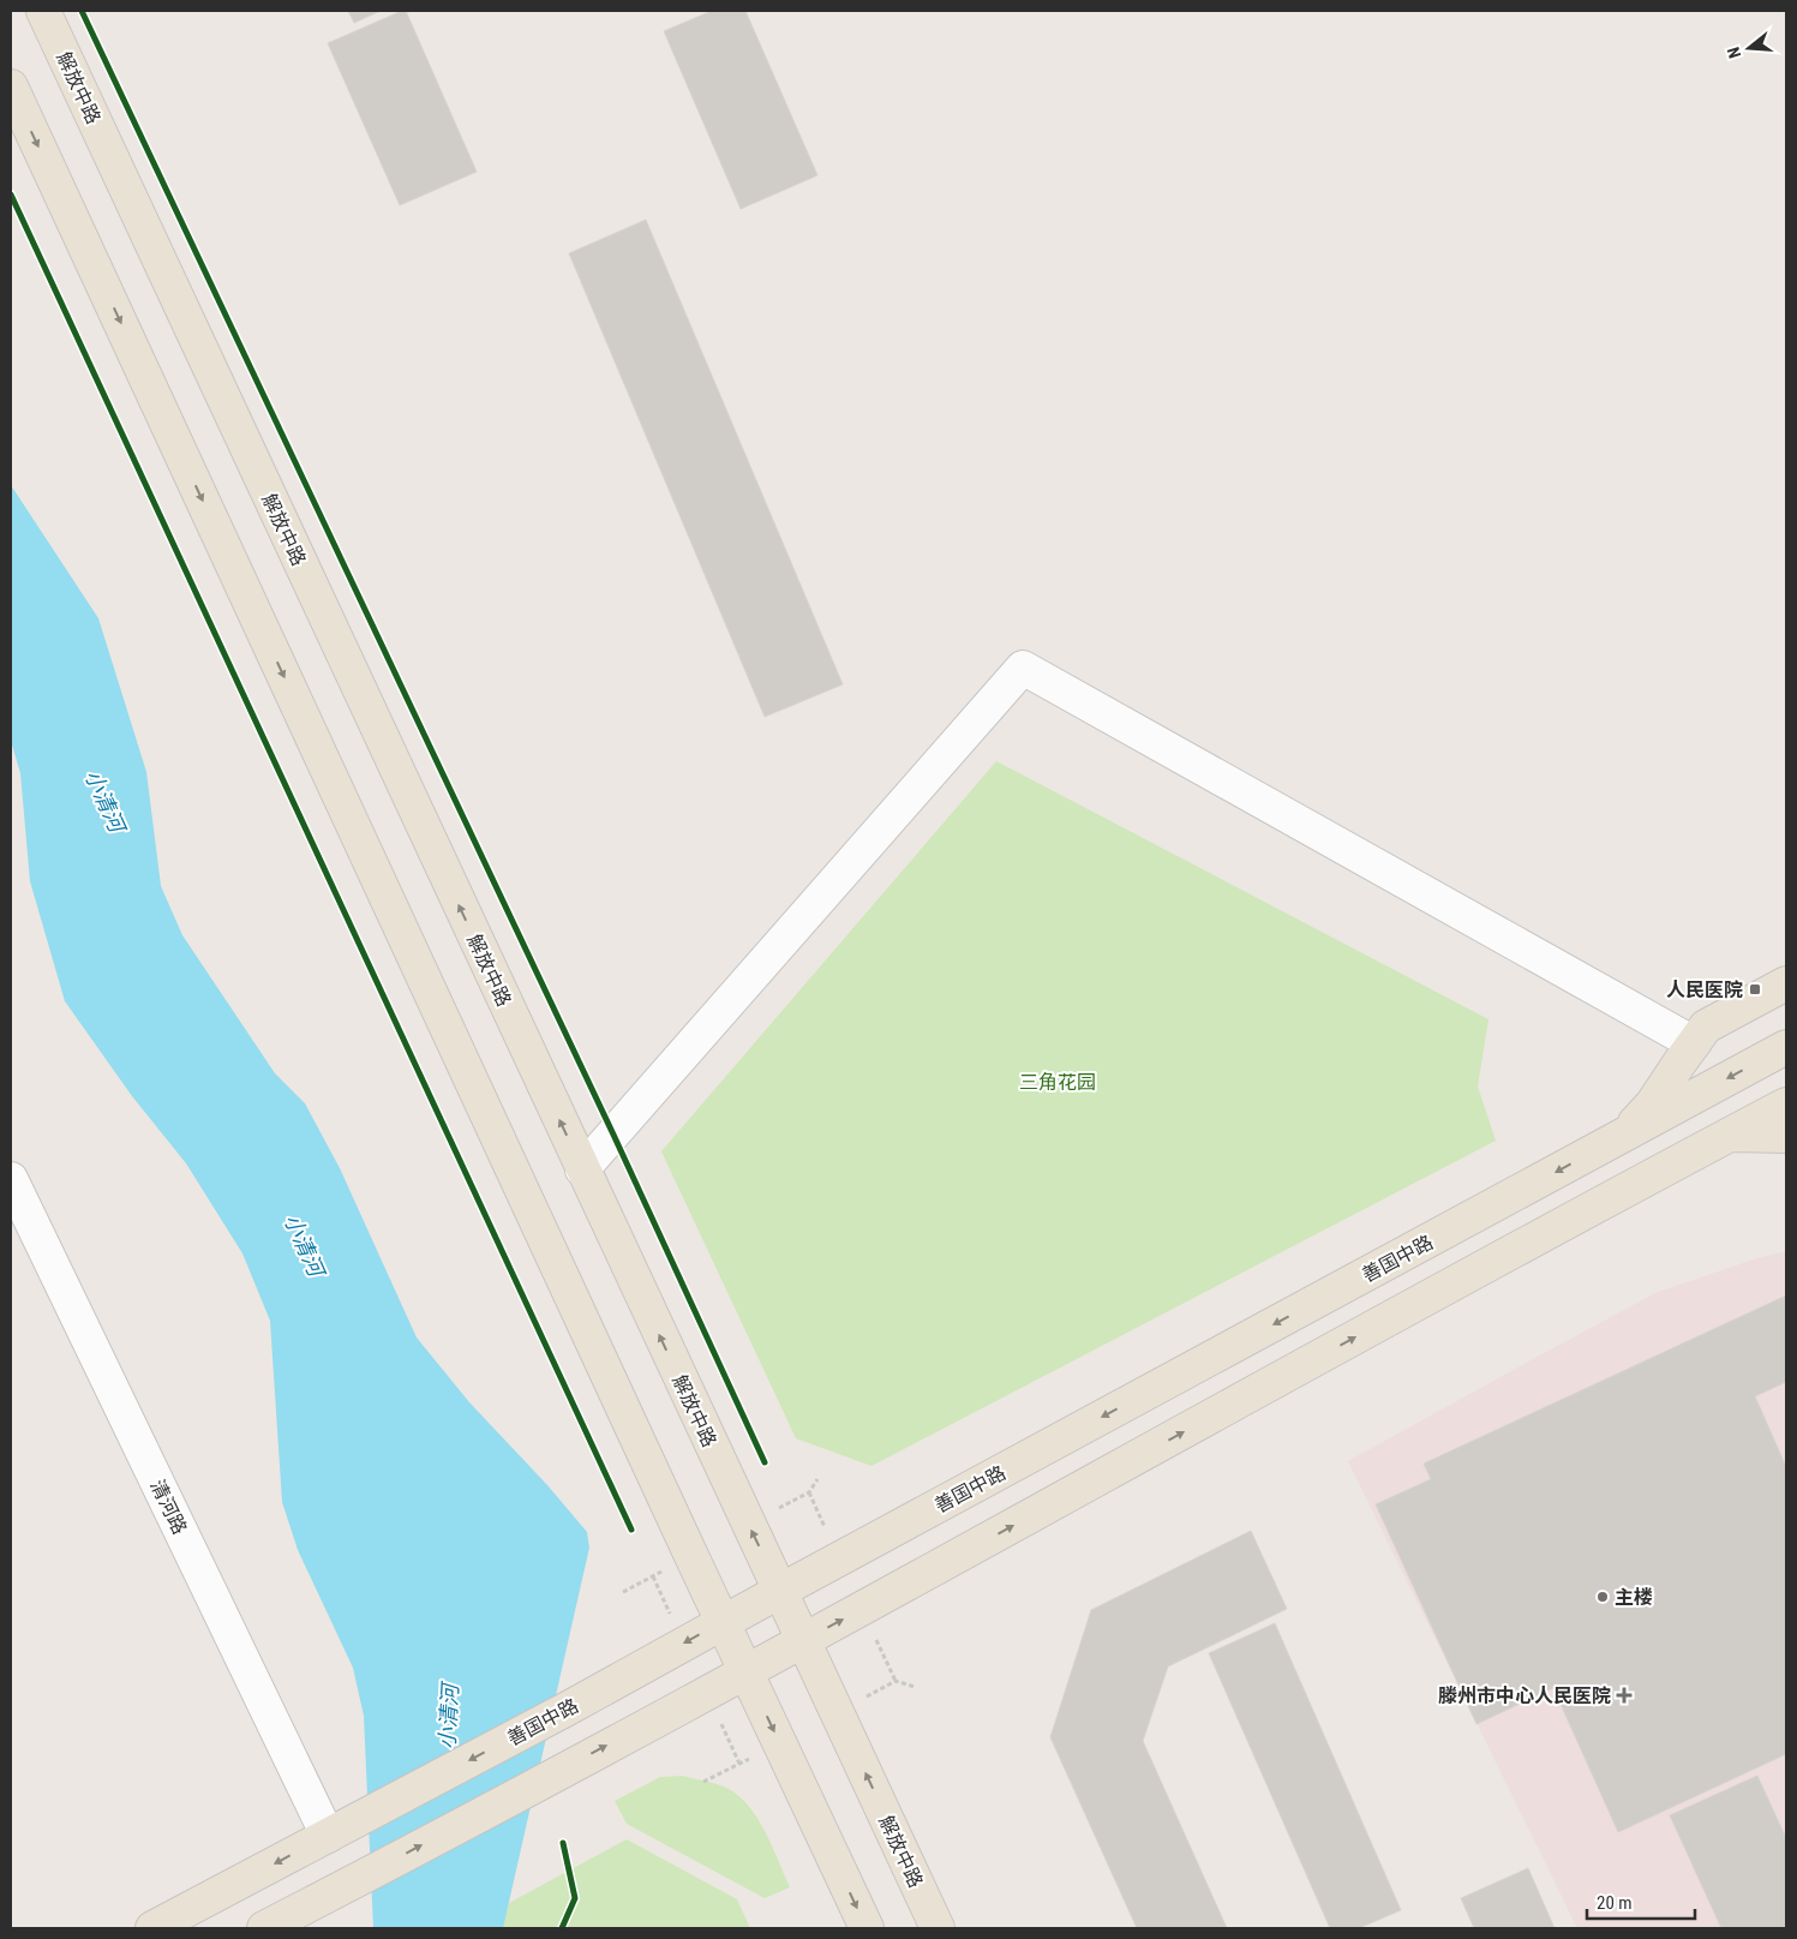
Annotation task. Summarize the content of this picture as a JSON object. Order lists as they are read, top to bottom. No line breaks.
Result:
{"streets":{"main road":["解放中路","善国中路"],"street":["清河路"]},"crossings":[["解放中路","善国中路"],["善国中路","清河路"]],"water":["小清河"],"parks":["三角花园"],"places":{"transit":["人民医院"],"other":["主楼"],"health":["滕州市中心人民医院"]},"scale_bar":"20 m","north":"left"}
